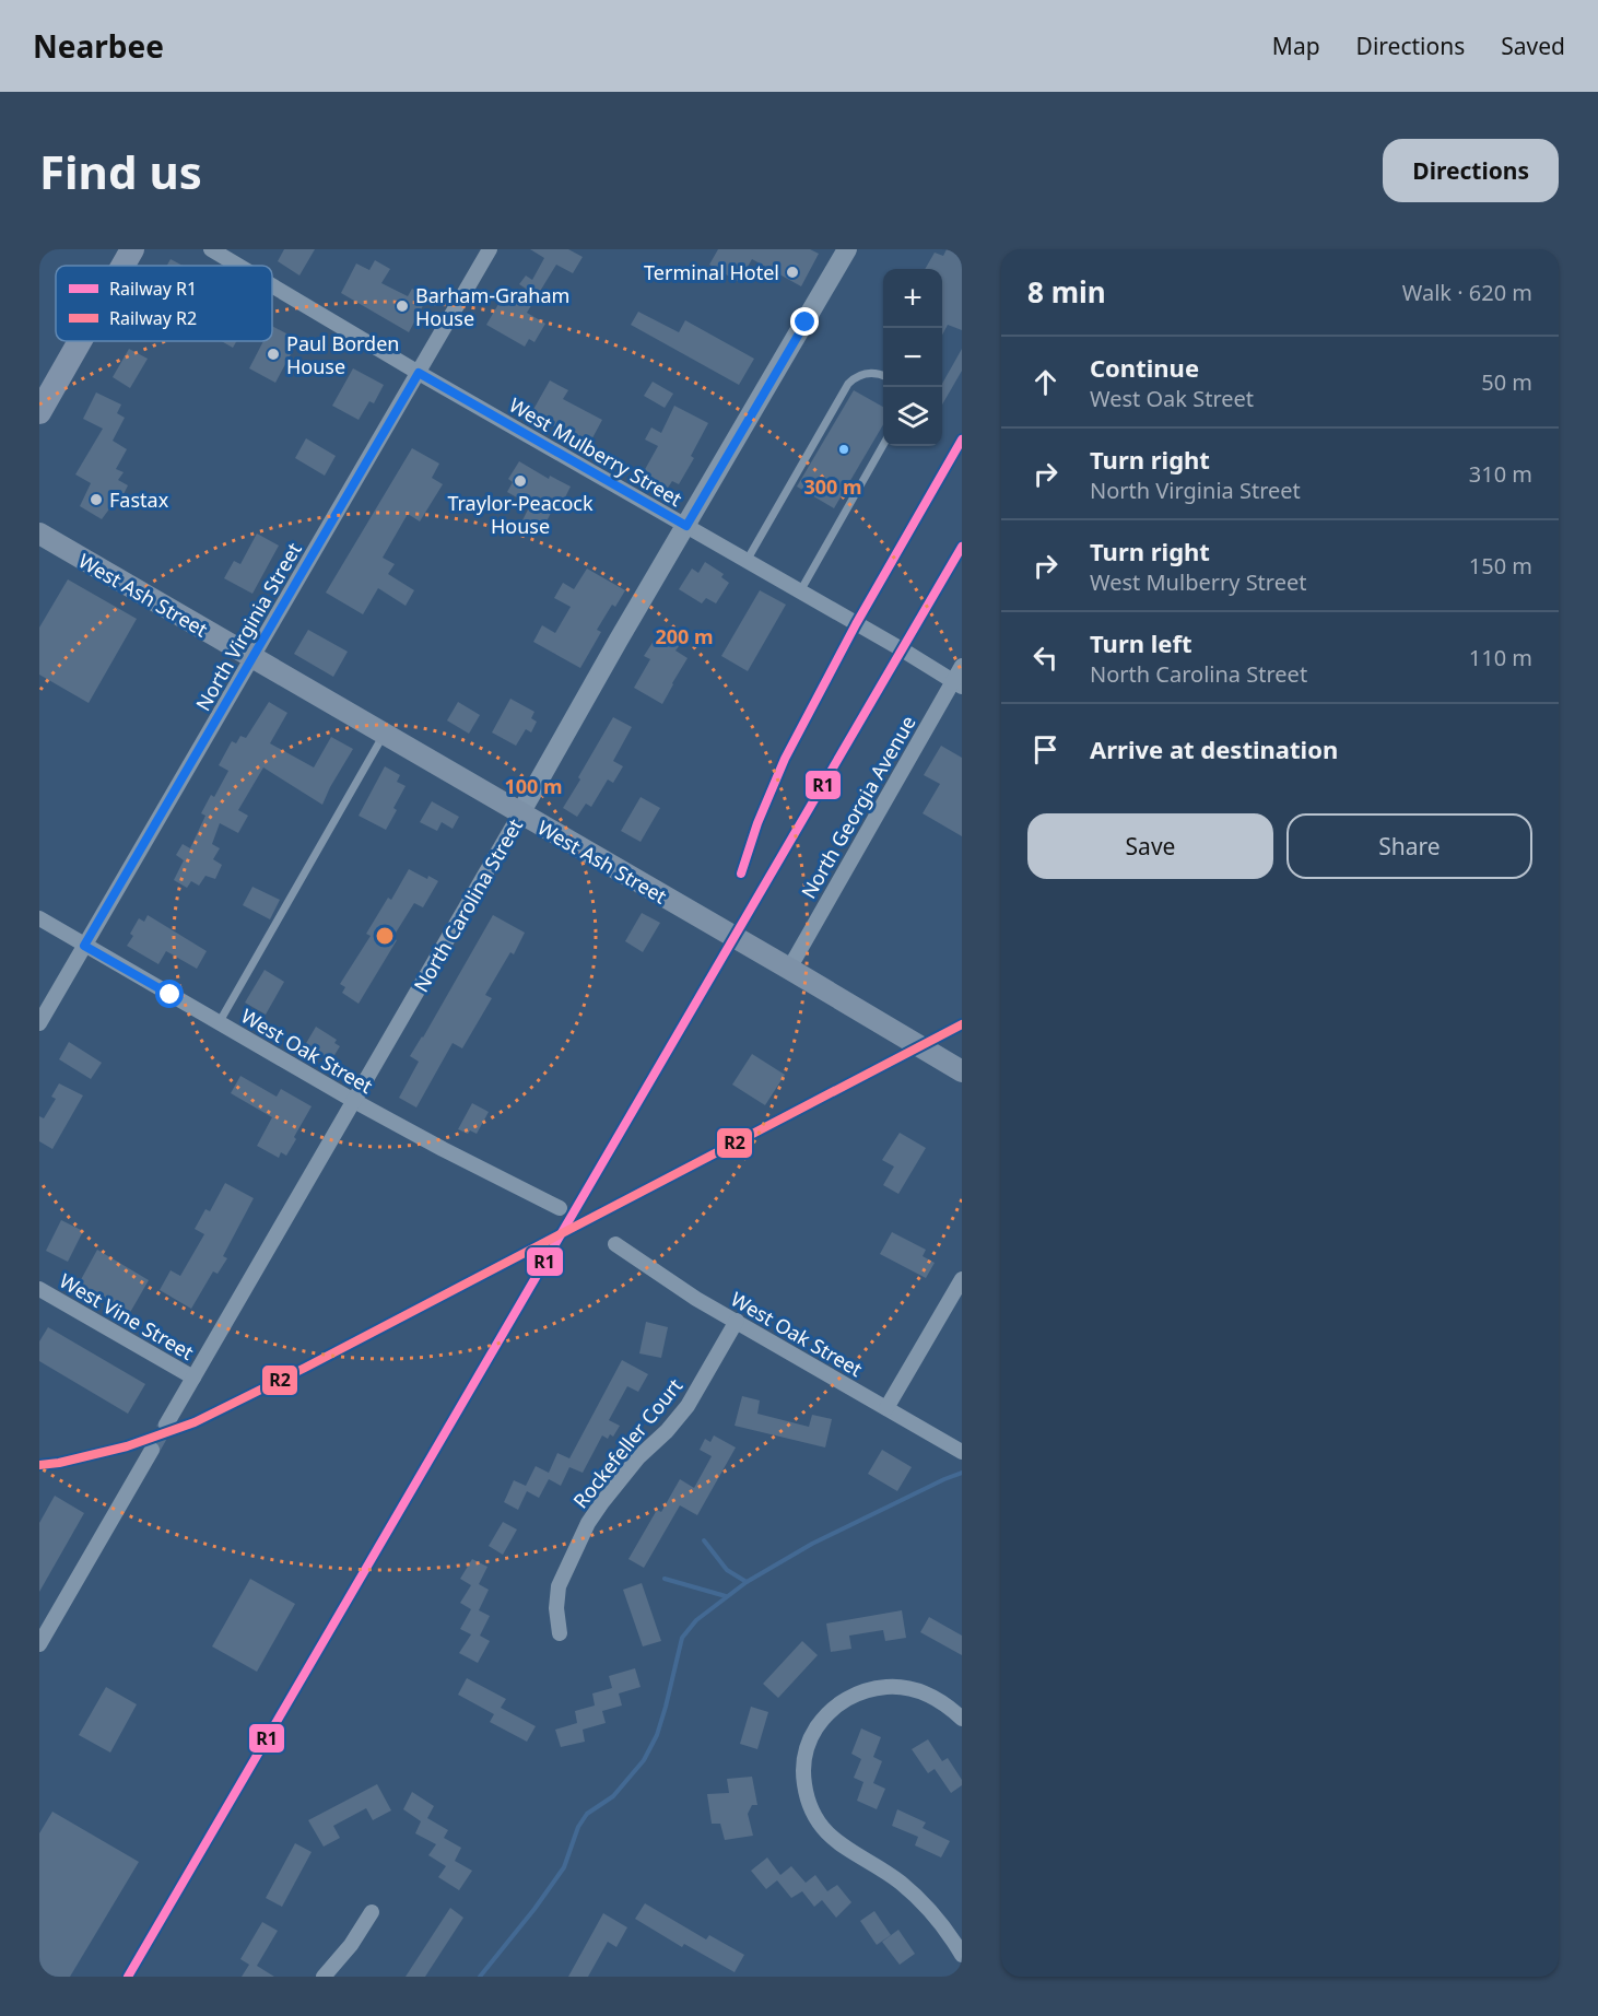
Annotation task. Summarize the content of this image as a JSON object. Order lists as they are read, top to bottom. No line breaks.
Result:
{"streets":{"main road":["West Ash Street"],"street":["West Mulberry Street","North Virginia Street","North Georgia Avenue","North Carolina Street","West Oak Street","West Vine Street","Rockefeller Court"]},"crossings":[["West Mulberry Street","North Virginia Street"],["West Mulberry Street","North Georgia Avenue"],["West Mulberry Street","North Carolina Street"],["West Ash Street","North Virginia Street"],["West Ash Street","North Georgia Avenue"],["West Ash Street","North Carolina Street"],["North Virginia Street","West Oak Street"],["North Carolina Street","West Oak Street"],["North Carolina Street","West Vine Street"],["West Oak Street","Rockefeller Court"]],"places":["Terminal Hotel","Barham-Graham House","Paul Borden House","Traylor-Peacock House","Fastax"],"lines":["rail line R1","rail line R2"],"legend":["Railway R1","Railway R2"],"page":{"header":"Nearbee","nav":["Map","Directions","Saved"],"buttons":["Directions",["Save","Share"]],"title":"Find us","heading":["8 min","Walk · 620 m"],"map_buttons":["+","−"],"list":[["Continue","West Oak Street","50 m"],["Turn right","North Virginia Street","310 m"],["Turn right","West Mulberry Street","150 m"],["Turn left","North Carolina Street","110 m"],"Arrive at destination"]},"rings":["300 m","200 m","100 m"]}
